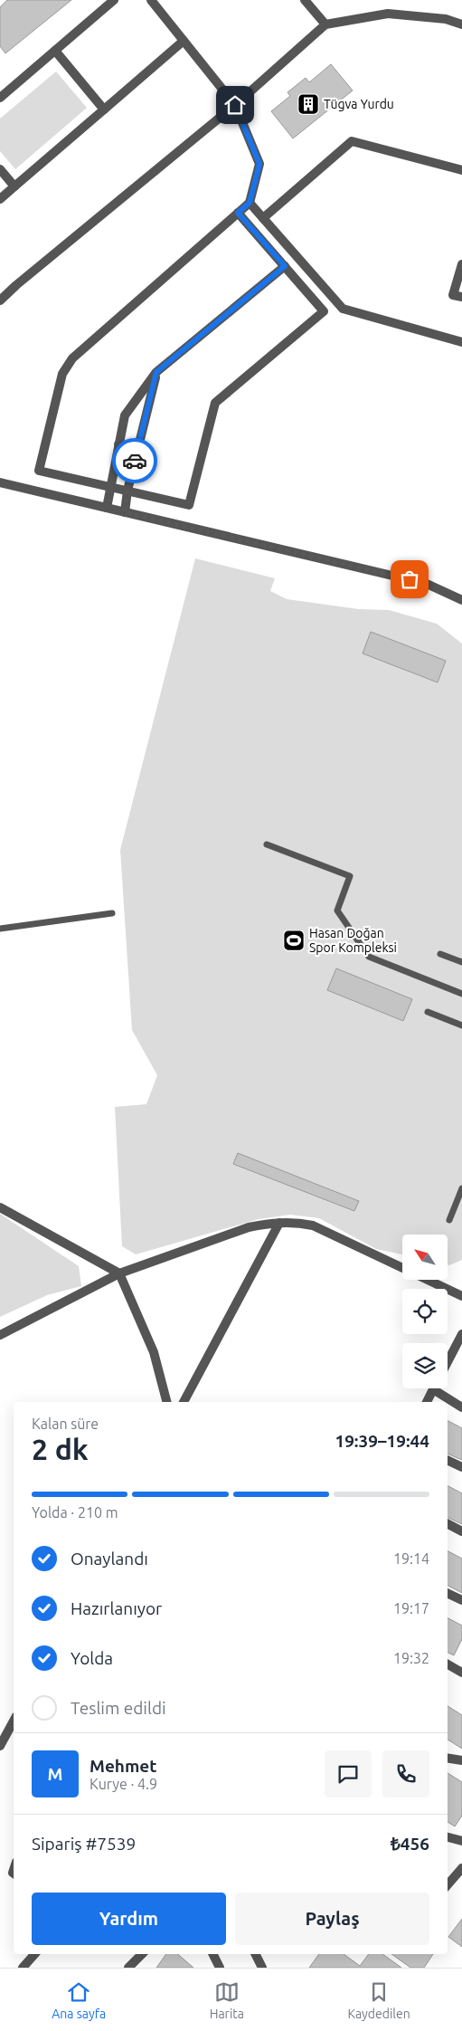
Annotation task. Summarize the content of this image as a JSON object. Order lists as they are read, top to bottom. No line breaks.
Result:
{"places":{"building":["Tügva Yurdu"],"sports":["Hasan Doğan Spor Kompleksi"]},"north":"top left","page":{"heading":["2 dk","Kalan süre","19:39–19:44"],"panel":["Mehmet","Kurye · 4.9","Sipariş #7539","₺456"],"bar":"Yolda · 210 m","list":[["Onaylandı","19:14"],["Hazırlanıyor","19:17"],["Yolda","19:32"],"Teslim edildi"],"round":"M","buttons":["Yardım","Paylaş"],"tabs":["Ana sayfa","Harita","Kaydedilen"]}}
